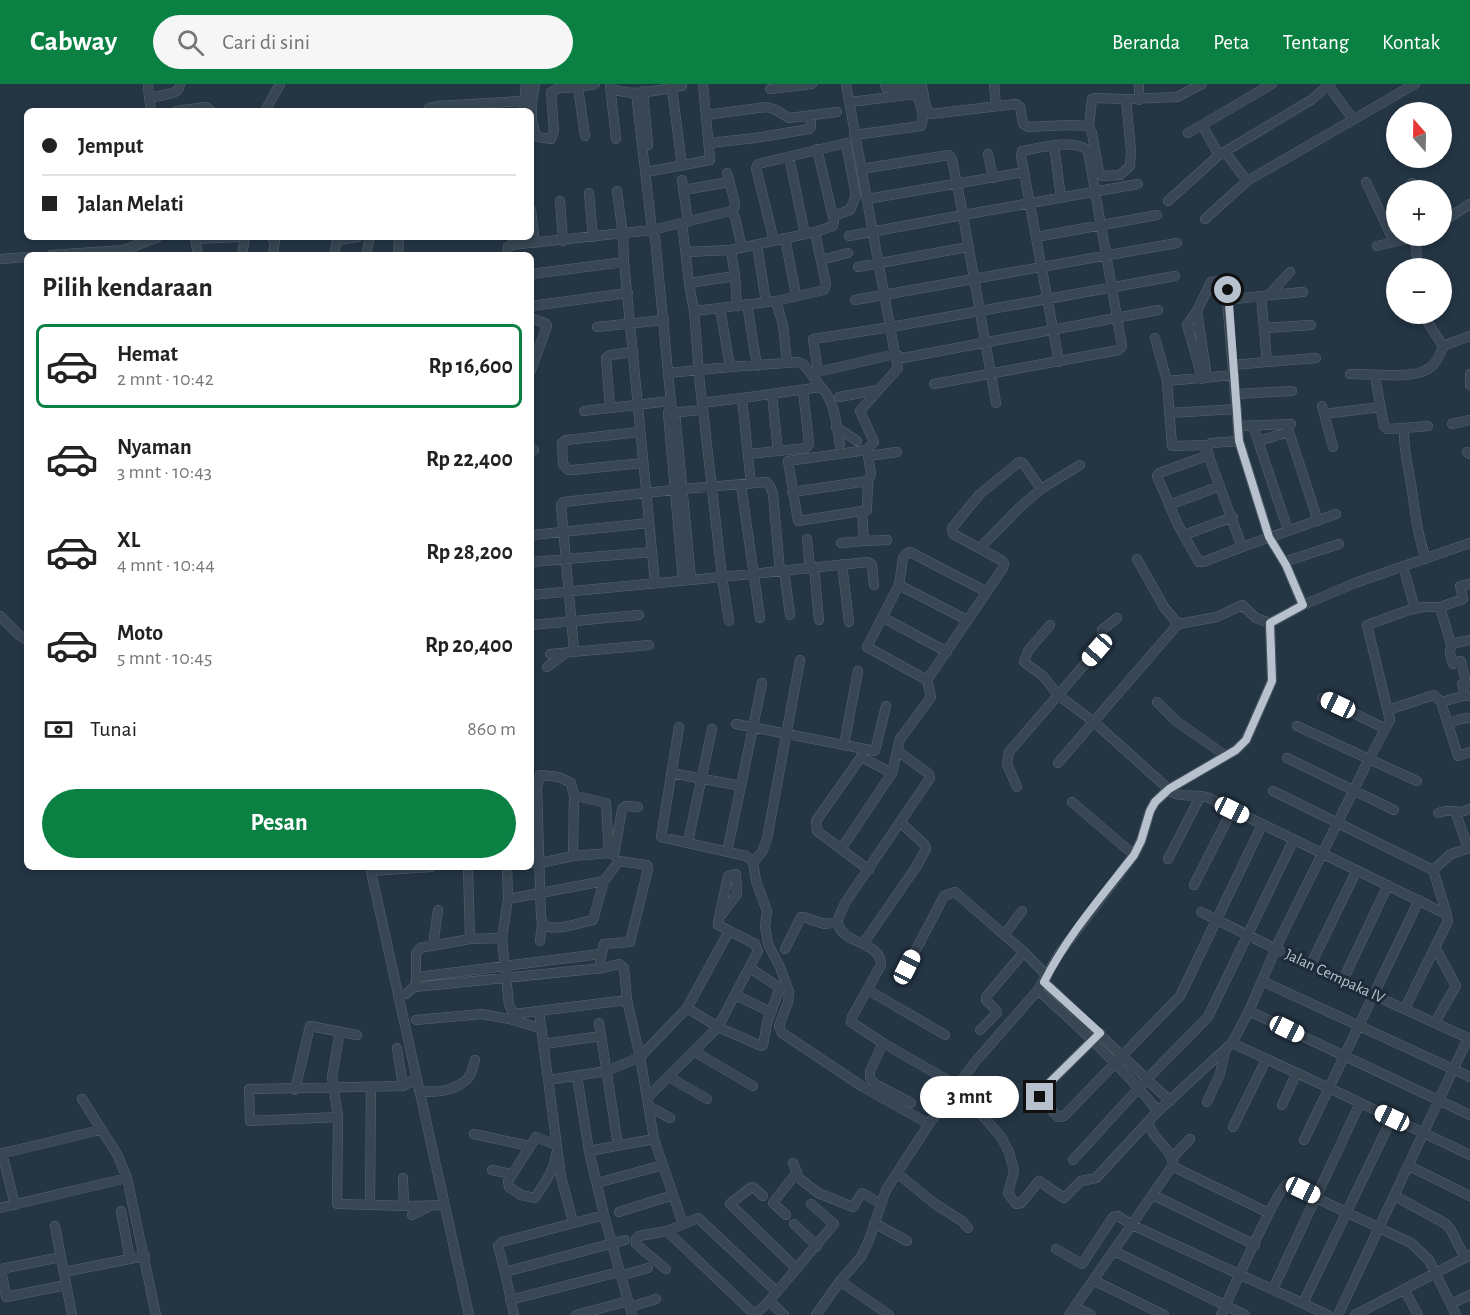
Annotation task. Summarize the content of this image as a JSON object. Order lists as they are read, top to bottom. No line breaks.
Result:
{"streets":{"street":["Jalan Cempaka IV"]},"north":"top","page":{"header":"Cabway","search":"Cari di sini","nav":["Beranda","Peta","Tentang","Kontak"],"map_buttons":["+","−"],"banner":["Jemput","Jalan Melati"],"heading":"Pilih kendaraan","list":[{"name":"Hemat","note":"2 mnt · 10:42","value":"Rp 16,600"},{"name":"Nyaman","note":"3 mnt · 10:43","value":"Rp 22,400"},{"name":"XL","note":"4 mnt · 10:44","value":"Rp 28,200"},{"name":"Moto","note":"5 mnt · 10:45","value":"Rp 20,400"}],"pay":["Tunai","860 m"],"buttons":"Pesan","bubble":"3 mnt"}}
